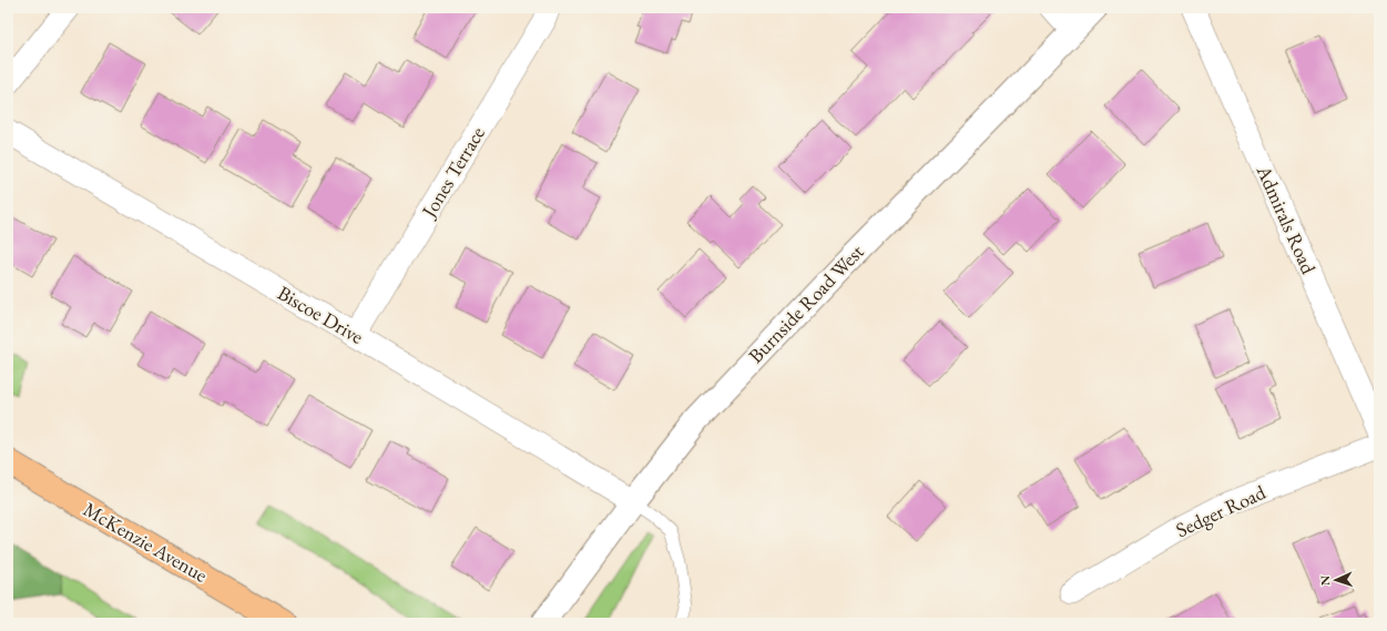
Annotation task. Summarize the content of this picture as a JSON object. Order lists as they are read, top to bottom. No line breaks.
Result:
{"streets":{"main road":["McKenzie Avenue"],"street":["Jones Terrace","Admirals Road","Burnside Road West","Biscoe Drive","Sedger Road"]},"crossings":[["Jones Terrace","Biscoe Drive"],["Burnside Road West","Biscoe Drive"]],"north":"left"}
